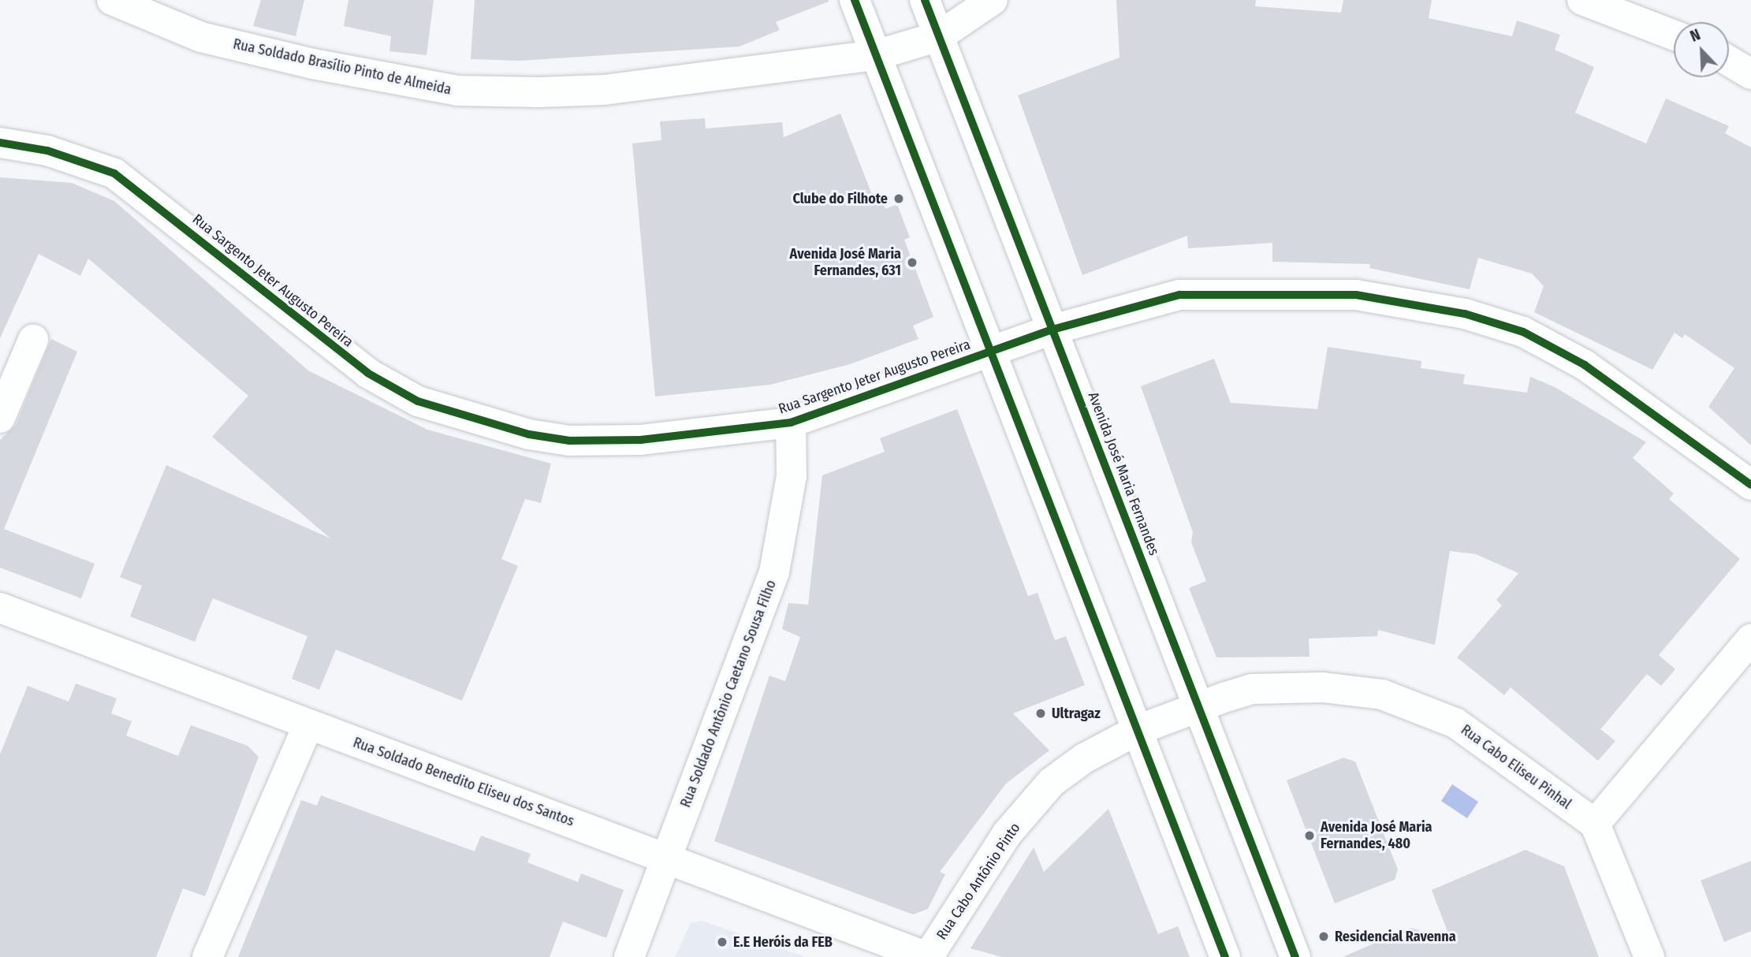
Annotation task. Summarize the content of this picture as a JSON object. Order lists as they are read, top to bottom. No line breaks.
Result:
{"streets":{"street":["Rua Soldado Brasílio Pinto de Almeida","Rua Sargento Jeter Augusto Pereira","Avenida José Maria Fernandes","Rua Soldado Antônio Caetano Sousa Filho","Rua Cabo Eliseu Pinhal","Rua Soldado Benedito Eliseu dos Santos","Rua Cabo Antônio Pinto"]},"crossings":[["Rua Sargento Jeter Augusto Pereira","Avenida José Maria Fernandes"],["Rua Sargento Jeter Augusto Pereira","Rua Soldado Antônio Caetano Sousa Filho"],["Avenida José Maria Fernandes","Rua Cabo Eliseu Pinhal"],["Avenida José Maria Fernandes","Rua Cabo Antônio Pinto"],["Rua Soldado Antônio Caetano Sousa Filho","Rua Soldado Benedito Eliseu dos Santos"],["Rua Cabo Eliseu Pinhal","Rua Cabo Antônio Pinto"],["Rua Soldado Benedito Eliseu dos Santos","Rua Cabo Antônio Pinto"]],"places":["Clube do Filhote","Avenida José Maria Fernandes, 631","Ultragaz","Avenida José Maria Fernandes, 480","Residencial Ravenna","E.E Heróis da FEB"],"north":"top left"}
